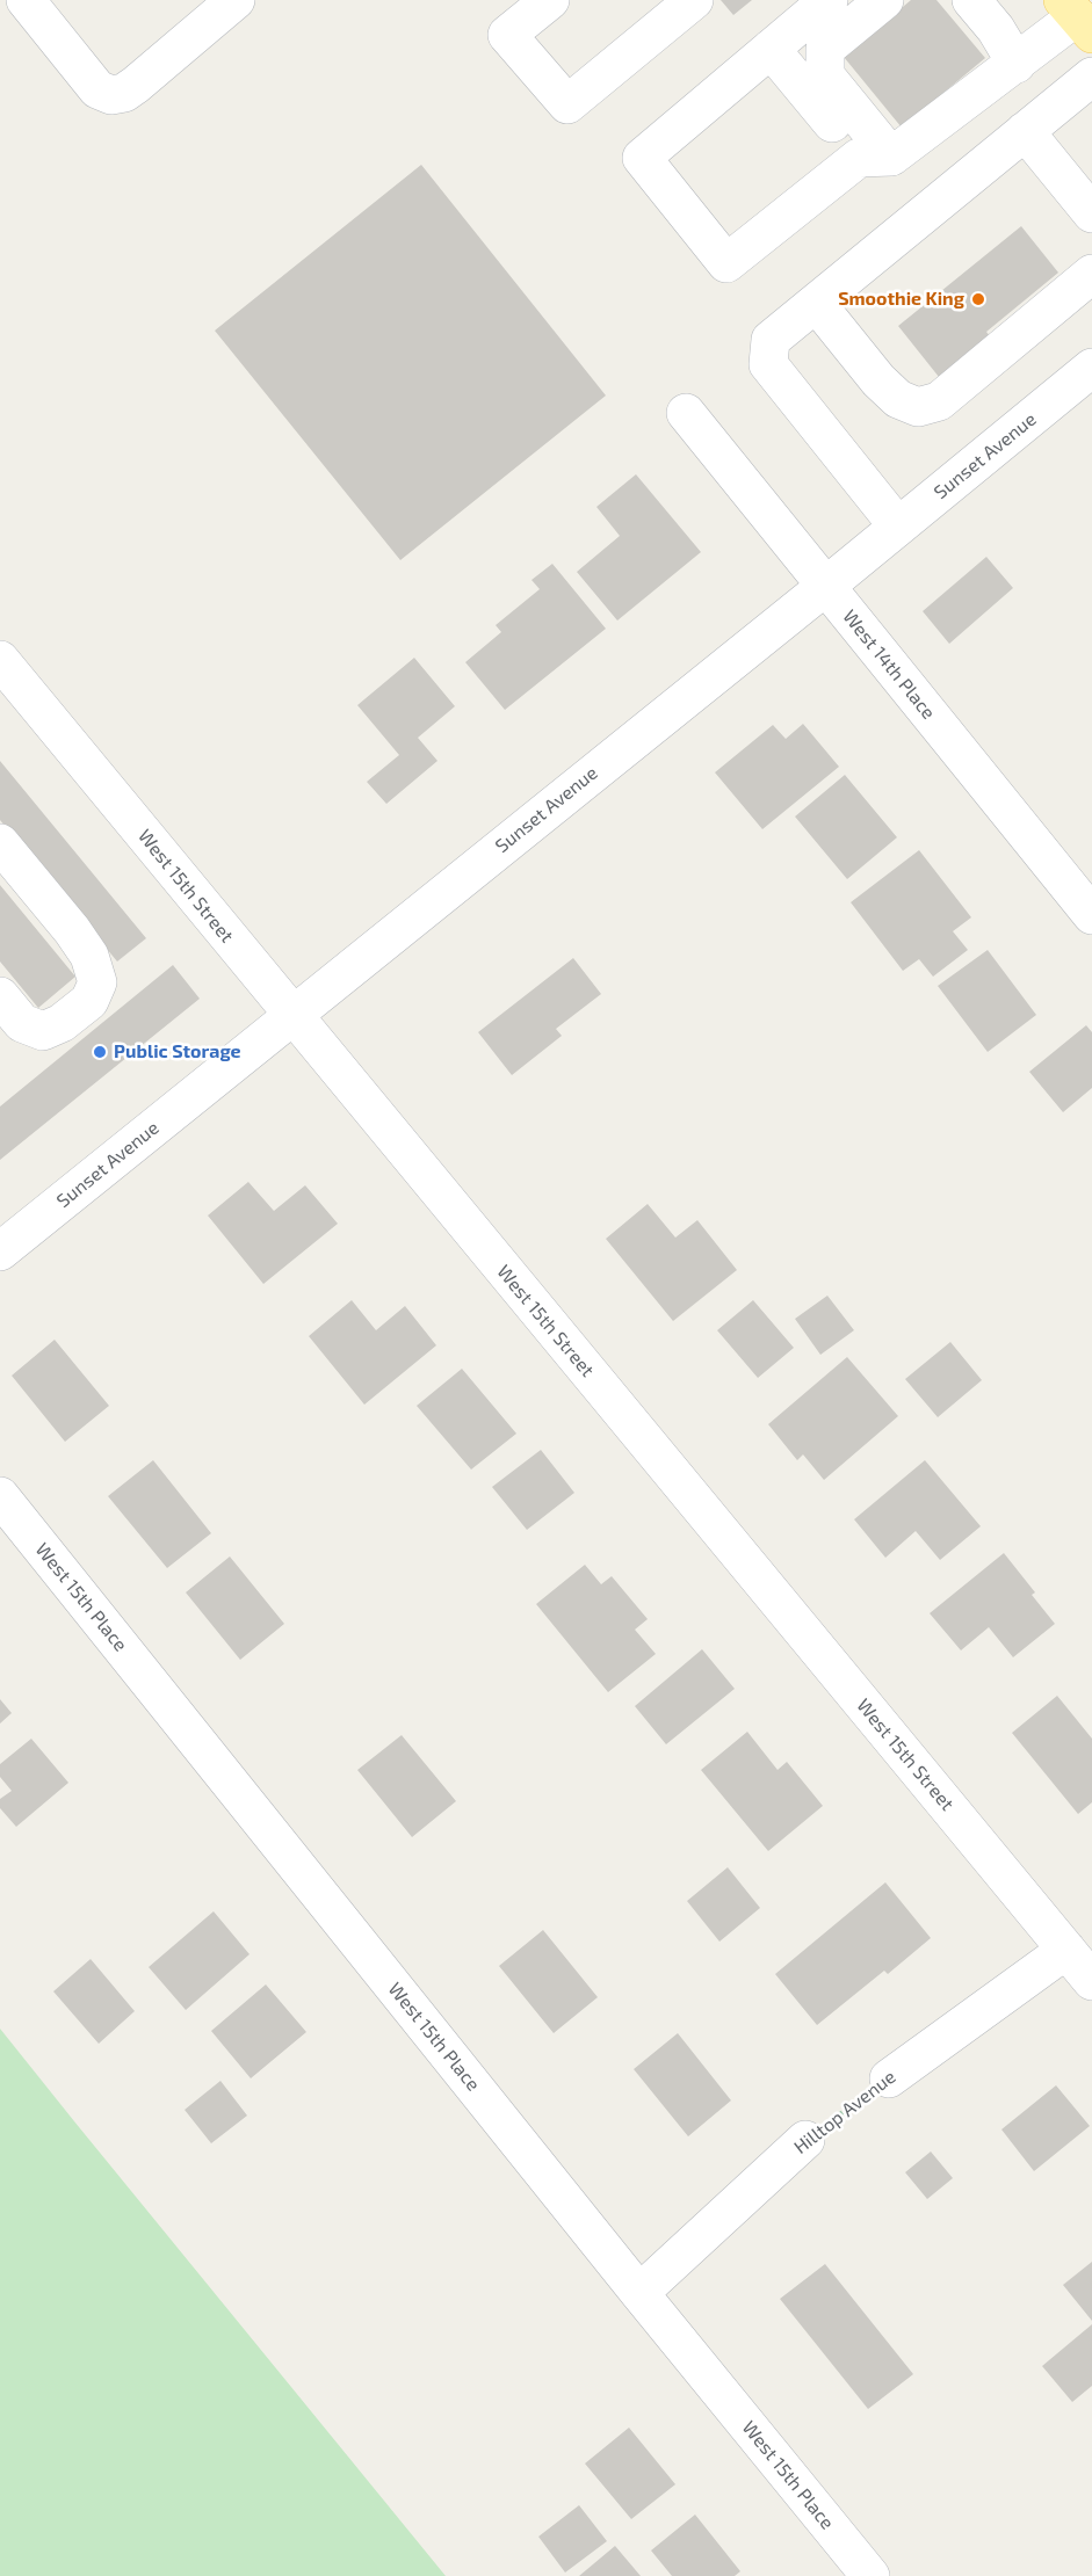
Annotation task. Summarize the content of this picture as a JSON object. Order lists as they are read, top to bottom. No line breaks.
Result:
{"streets":{"street":["Sunset Avenue","West 14th Place","West 15th Street","West 15th Place","Hilltop Avenue"]},"crossings":[["Sunset Avenue","West 14th Place"],["Sunset Avenue","West 15th Street"],["West 15th Street","Hilltop Avenue"],["West 15th Place","Hilltop Avenue"]],"places":["Smoothie King","Public Storage"]}
